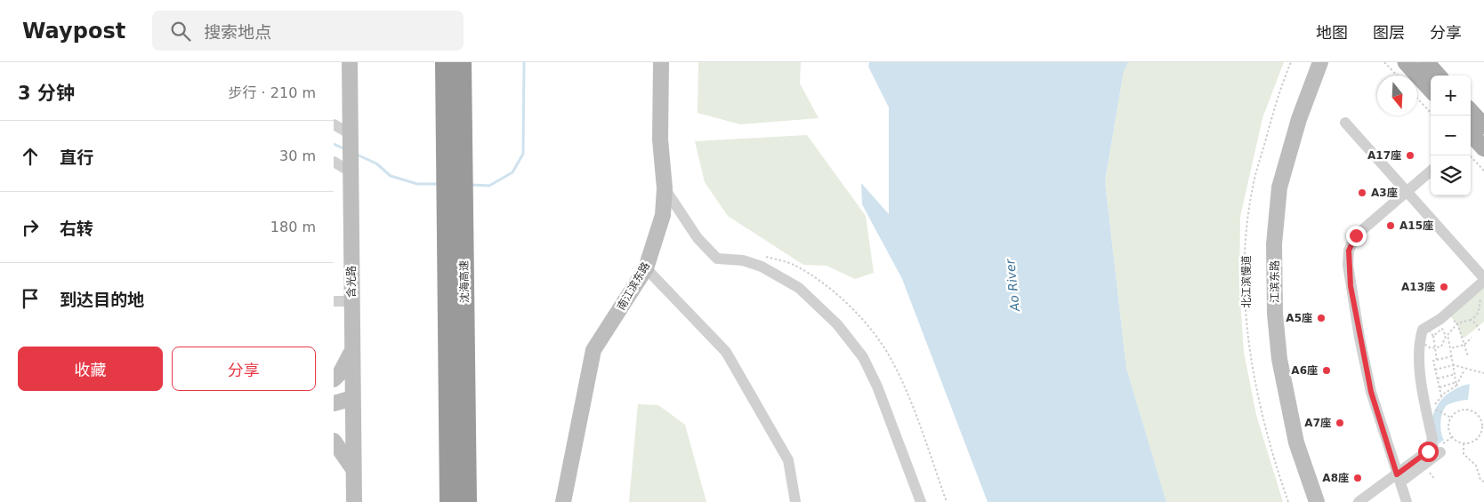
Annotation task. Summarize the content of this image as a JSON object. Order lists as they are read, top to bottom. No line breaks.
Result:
{"streets":{"highway":["沈海高速"],"main road":["含光路","江滨东路","南江滨东路"],"path":["北江滨慢道"]},"water":["Ao River"],"places":["A17座","A3座","A15座","A13座","A5座","A6座","A7座","A8座"],"north":"bottom","page":{"header":"Waypost","search":"搜索地点","nav":["地图","图层","分享"],"heading":["3 分钟","步行 · 210 m"],"map_buttons":["+","−"],"list":[["直行","30 m"],["右转","180 m"],"到达目的地"],"buttons":["收藏","分享"]}}
